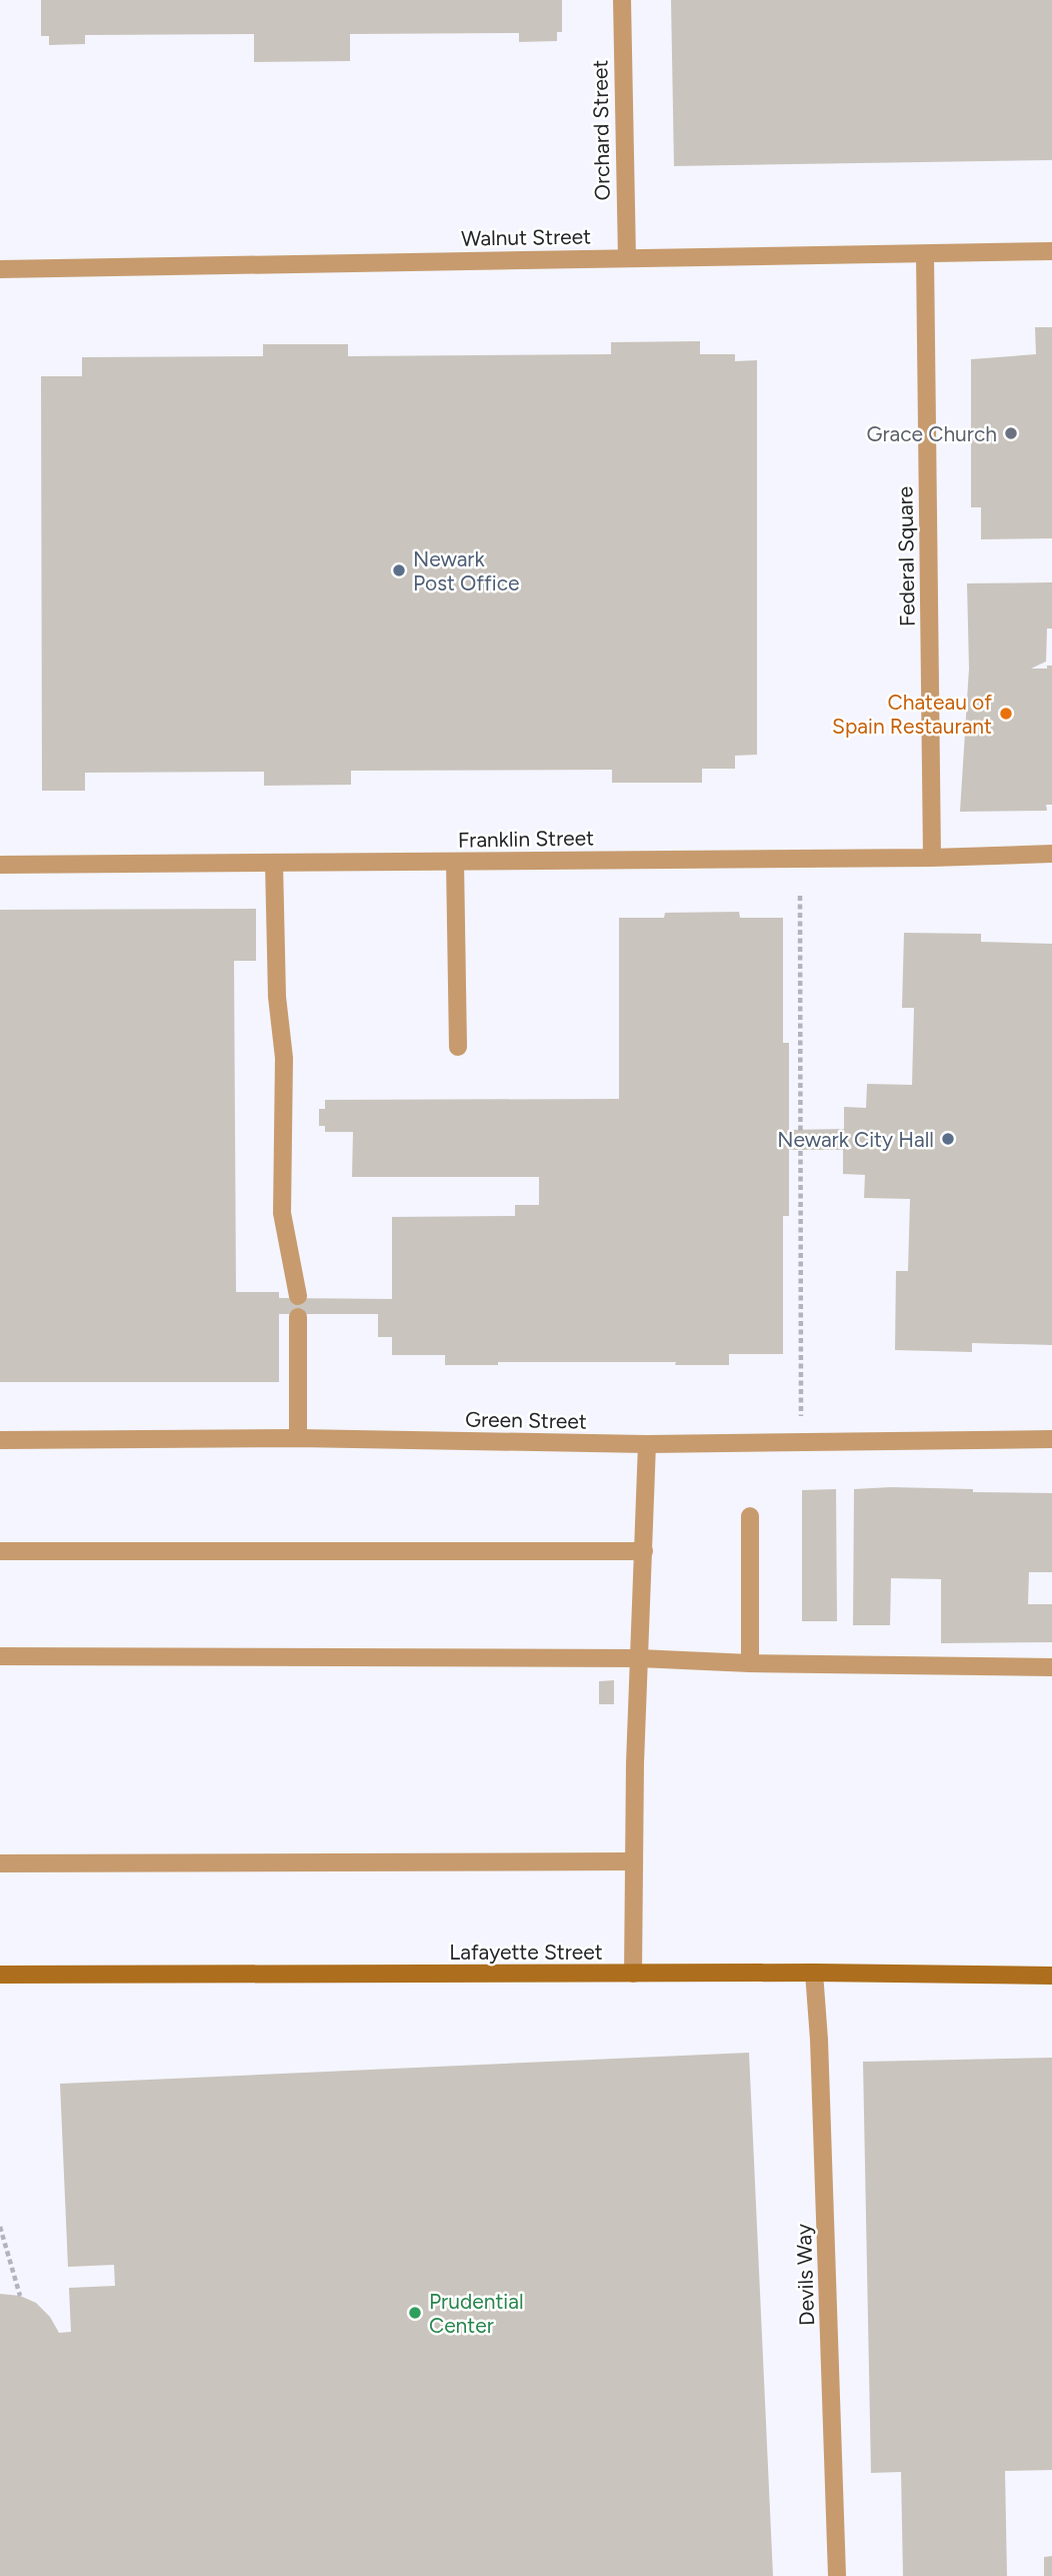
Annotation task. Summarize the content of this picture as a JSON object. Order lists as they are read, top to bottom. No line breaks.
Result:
{"streets":{"street":["Orchard Street","Walnut Street","Federal Square","Franklin Street","Green Street","Lafayette Street","Devils Way"]},"crossings":[["Orchard Street","Walnut Street"],["Walnut Street","Federal Square"],["Federal Square","Franklin Street"],["Lafayette Street","Devils Way"]],"places":["Grace Church","Newark Post Office","Chateau of Spain Restaurant","Newark City Hall","Prudential Center"]}
